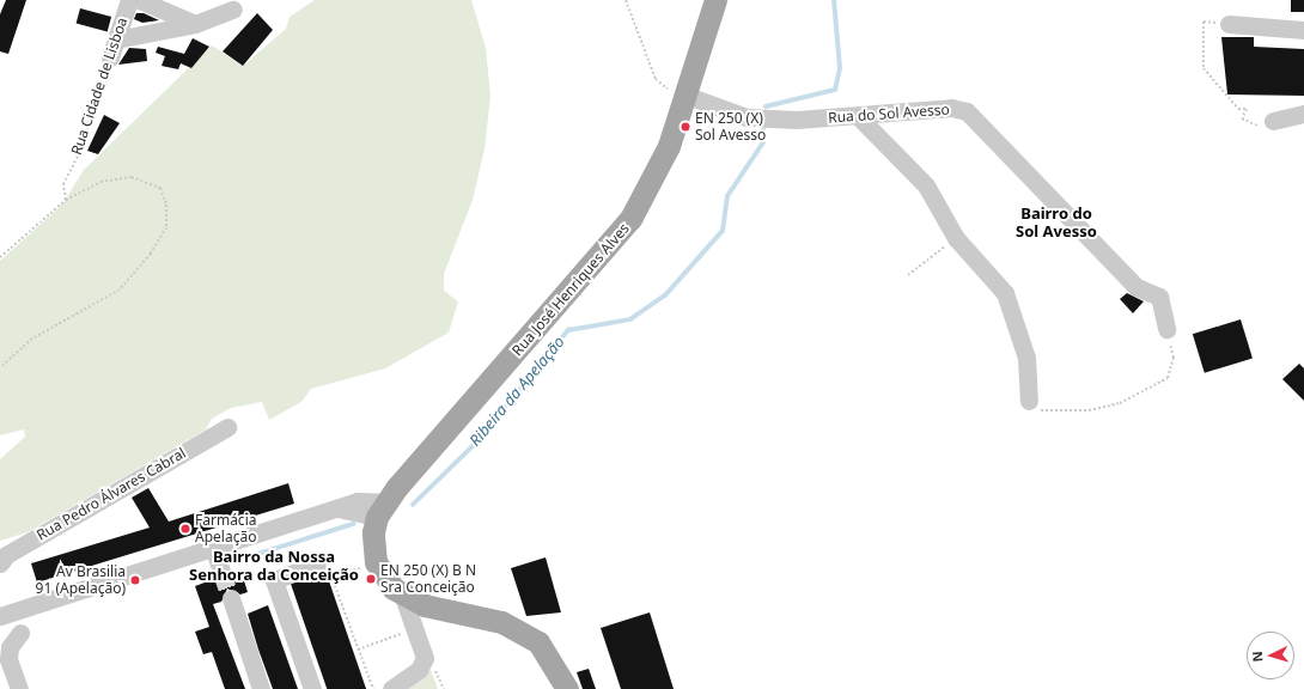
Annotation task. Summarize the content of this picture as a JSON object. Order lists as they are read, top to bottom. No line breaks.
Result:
{"streets":{"main road":["Rua José Henriques Alves"],"street":["Rua Cidade de Lisboa","Rua do Sol Avesso","Rua Pedro Álvares Cabral"]},"crossings":[["Rua do Sol Avesso","Rua José Henriques Alves"]],"districts":["Bairro do Sol Avesso","Bairro da Nossa Senhora da Conceição"],"water":["Ribeira da Apelação"],"places":["EN 250 (X) Sol Avesso","Farmácia Apelação","EN 250 (X) B N Sra Conceição","Av Brasilia 91 (Apelação)"],"north":"left"}
